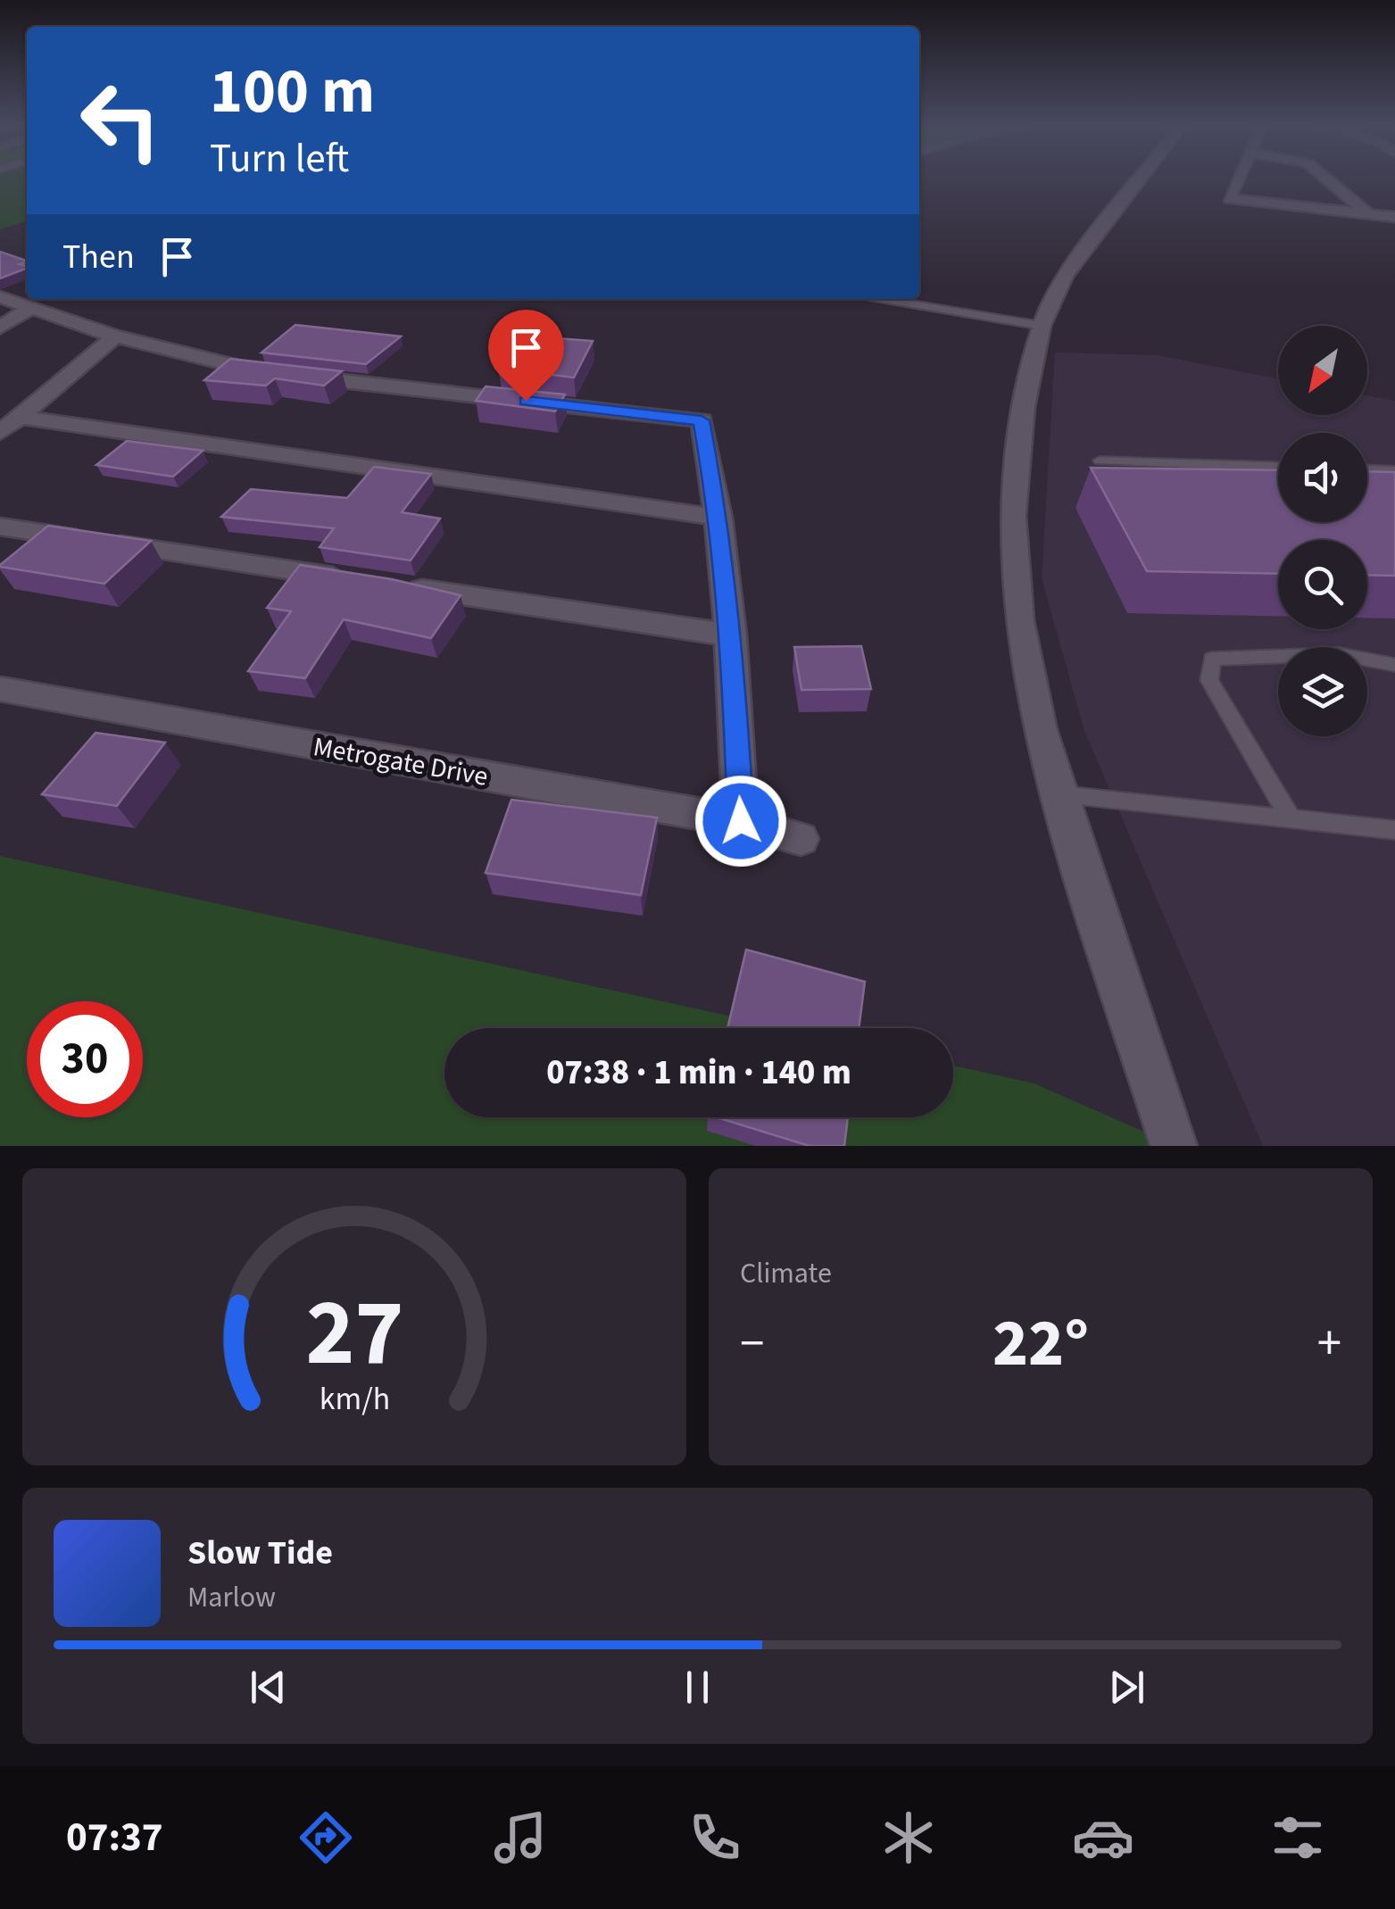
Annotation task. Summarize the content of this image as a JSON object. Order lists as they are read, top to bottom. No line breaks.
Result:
{"streets":{"street":["Metrogate Drive"]},"north":"bottom left","page":{"turn":["100 m","Turn left"],"then":"Then","limit":"30","trip":"07:38 · 1 min · 140 m","tile":"Climate","heat":["−","22°","+"],"song":["Slow Tide","Marlow"],"tabs":"07:37","gauge":["27","km/h"]}}
